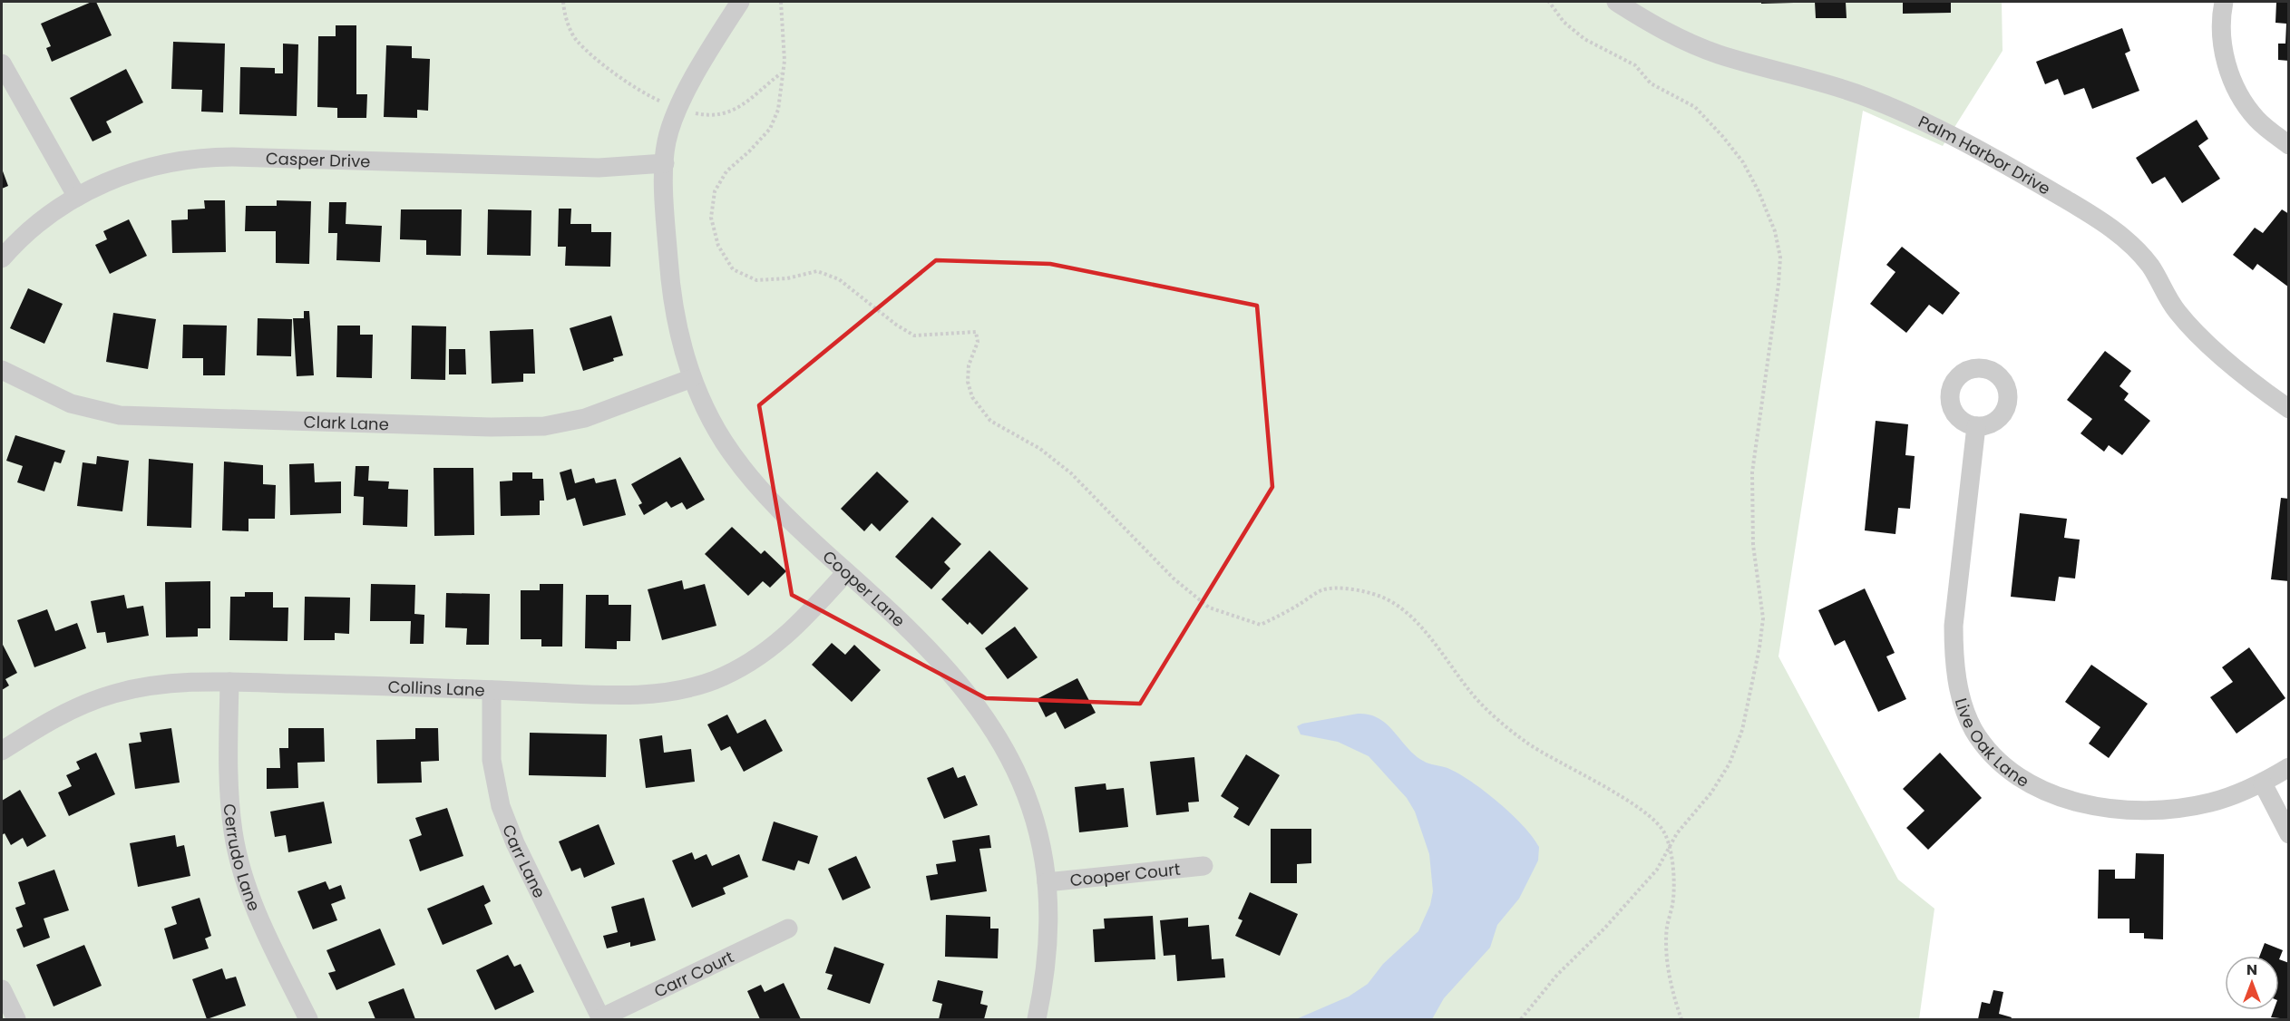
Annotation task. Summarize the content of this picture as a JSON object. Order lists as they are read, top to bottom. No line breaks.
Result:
{"streets":{"street":["Palm Harbor Drive","Casper Drive","Clark Lane","Cooper Lane","Collins Lane","Live Oak Lane","Cerrudo Lane","Carr Lane","Cooper Court","Carr Court"]},"crossings":[["Casper Drive","Cooper Lane"],["Clark Lane","Cooper Lane"],["Cooper Lane","Collins Lane"],["Cooper Lane","Cooper Court"],["Collins Lane","Cerrudo Lane"],["Collins Lane","Carr Lane"],["Carr Lane","Carr Court"]],"north":"top"}
